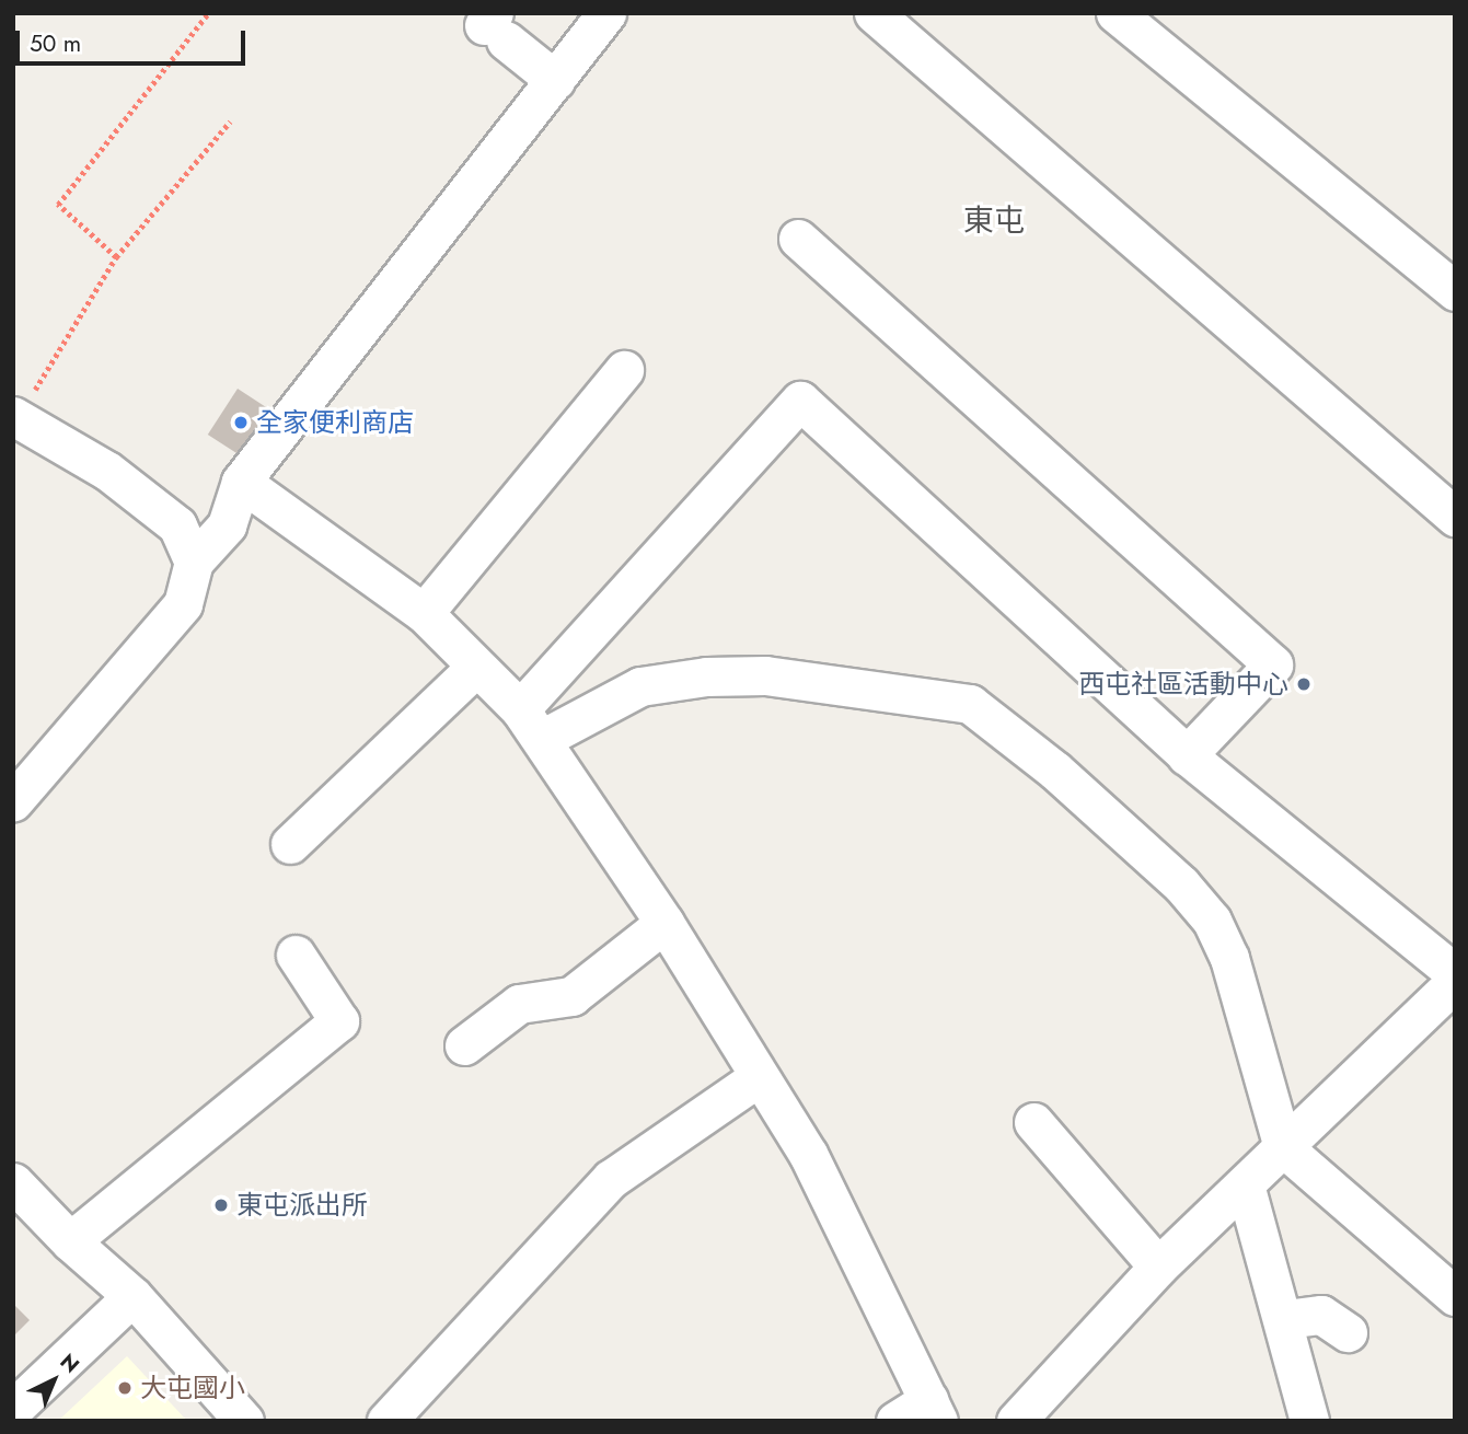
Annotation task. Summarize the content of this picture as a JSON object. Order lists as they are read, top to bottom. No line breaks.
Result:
{"districts":["東屯"],"places":["全家便利商店","西屯社區活動中心","東屯派出所","大屯國小"],"scale_bar":"50 m","north":"top right"}
